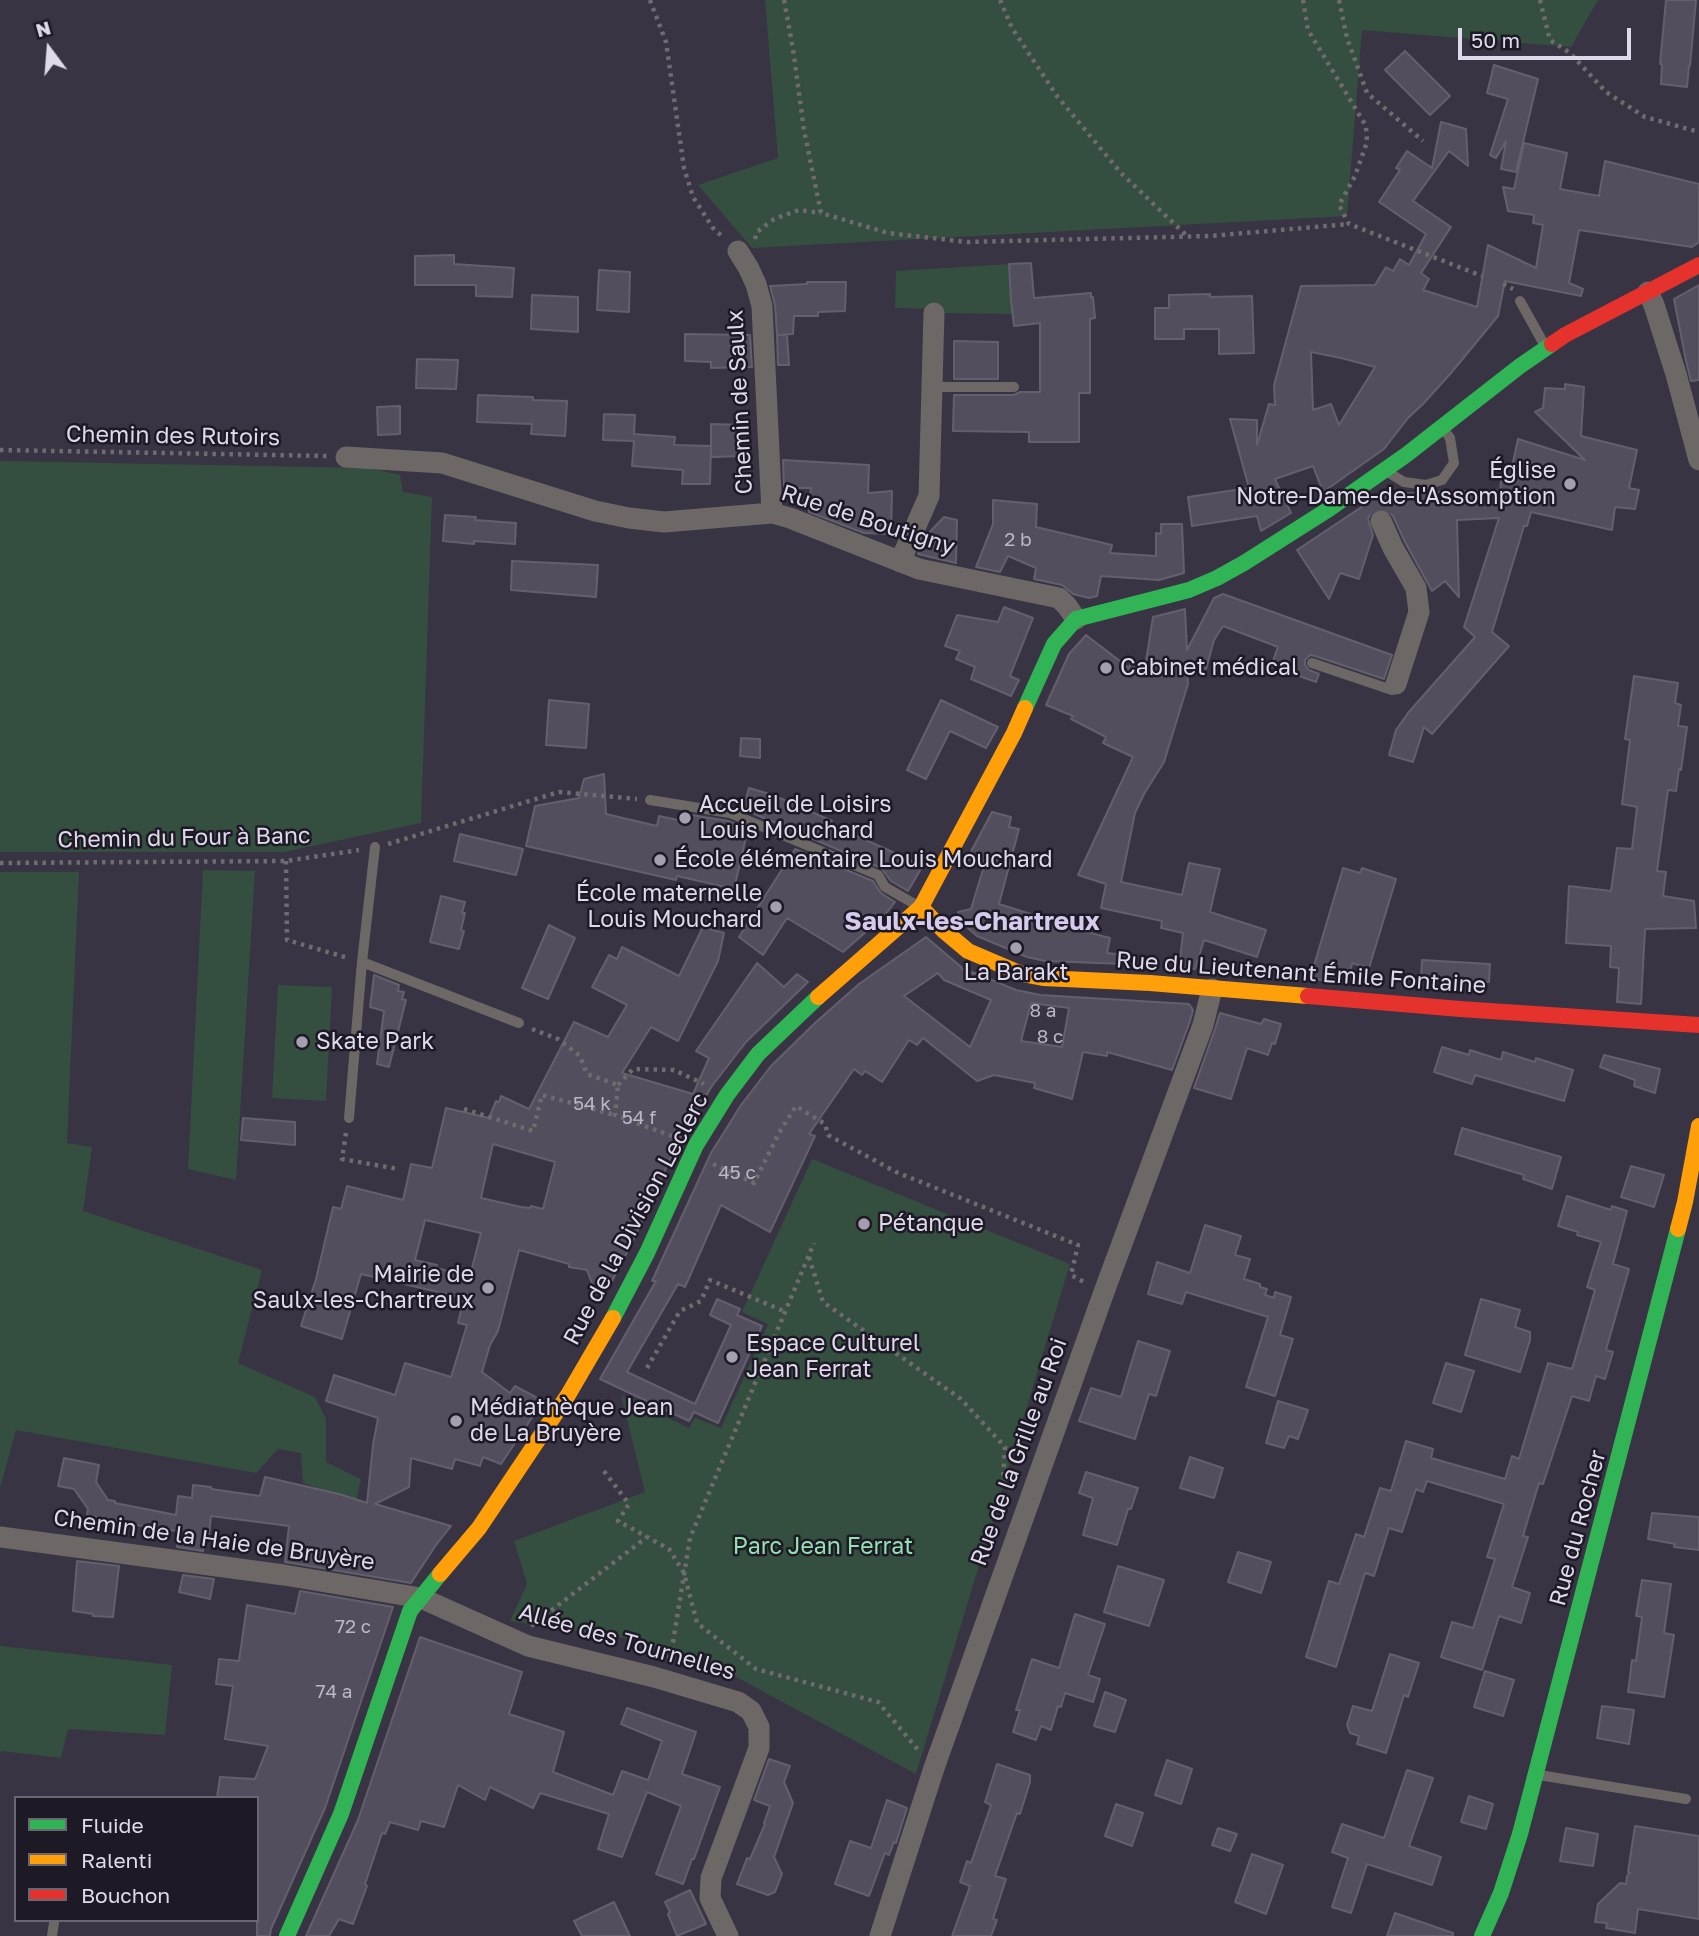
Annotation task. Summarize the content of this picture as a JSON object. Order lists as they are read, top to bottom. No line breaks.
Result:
{"streets":{"main road":["Rue du Lieutenant Émile Fontaine","Rue de la Division Leclerc","Rue du Rocher"],"street":["Chemin de Saulx","Rue de Boutigny","Rue de la Grille au Roi","Chemin de la Haie de Bruyère","Allée des Tournelles"],"path":["Chemin des Rutoirs","Chemin du Four à Banc"]},"crossings":[["Chemin de Saulx","Rue de Boutigny"],["Chemin des Rutoirs","Rue de Boutigny"],["Rue de Boutigny","Rue de la Division Leclerc"],["Rue du Lieutenant Émile Fontaine","Rue de la Division Leclerc"],["Rue du Lieutenant Émile Fontaine","Rue de la Grille au Roi"],["Rue de la Division Leclerc","Chemin de la Haie de Bruyère"],["Rue de la Division Leclerc","Allée des Tournelles"],["Chemin de la Haie de Bruyère","Allée des Tournelles"]],"districts":["Saulx-les-Chartreux"],"parks":["Parc Jean Ferrat"],"places":["Église Notre-Dame-de-l'Assomption","Cabinet médical","Accueil de Loisirs Louis Mouchard","École élémentaire Louis Mouchard","École maternelle Louis Mouchard","La Barakt","Skate Park","Pétanque","Mairie de Saulx-les-Chartreux","Espace Culturel Jean Ferrat","Médiathèque Jean de La Bruyère"],"house_numbers":["2 b","8 a","8 c","54 k","54 f","45 c","72 c","74 a"],"legend":["Fluide","Ralenti","Bouchon"],"scale_bar":"50 m","north":"top"}
